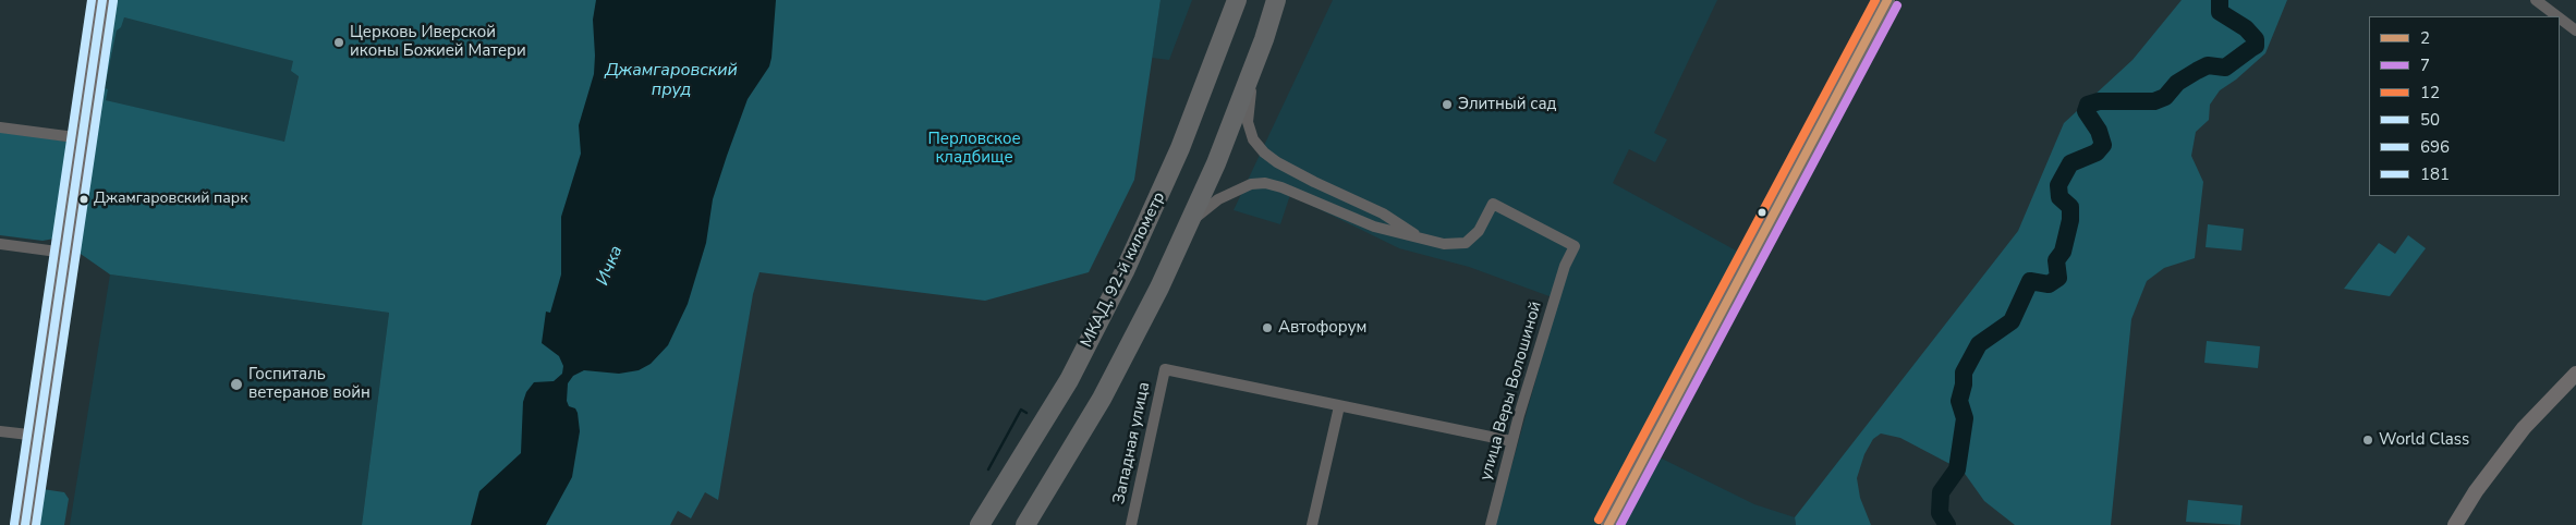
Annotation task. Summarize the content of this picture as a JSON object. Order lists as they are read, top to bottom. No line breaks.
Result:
{"streets":{"highway":["МКАД, 92-й километр"],"street":["улица Веры Волошиной","Западная улица"]},"water":["Джамгаровский пруд","Ичка"],"parks":["Перловское кладбище"],"places":["Церковь Иверской иконы Божией Матери","Элитный сад","Джамгаровский парк","Автофорум","Госпиталь ветеранов войн","World Class"],"lines":["transit line 2","transit line 12","transit line 50","transit line 181","transit line 696","transit line 7"],"legend":["2","7","12","50","696","181"]}
